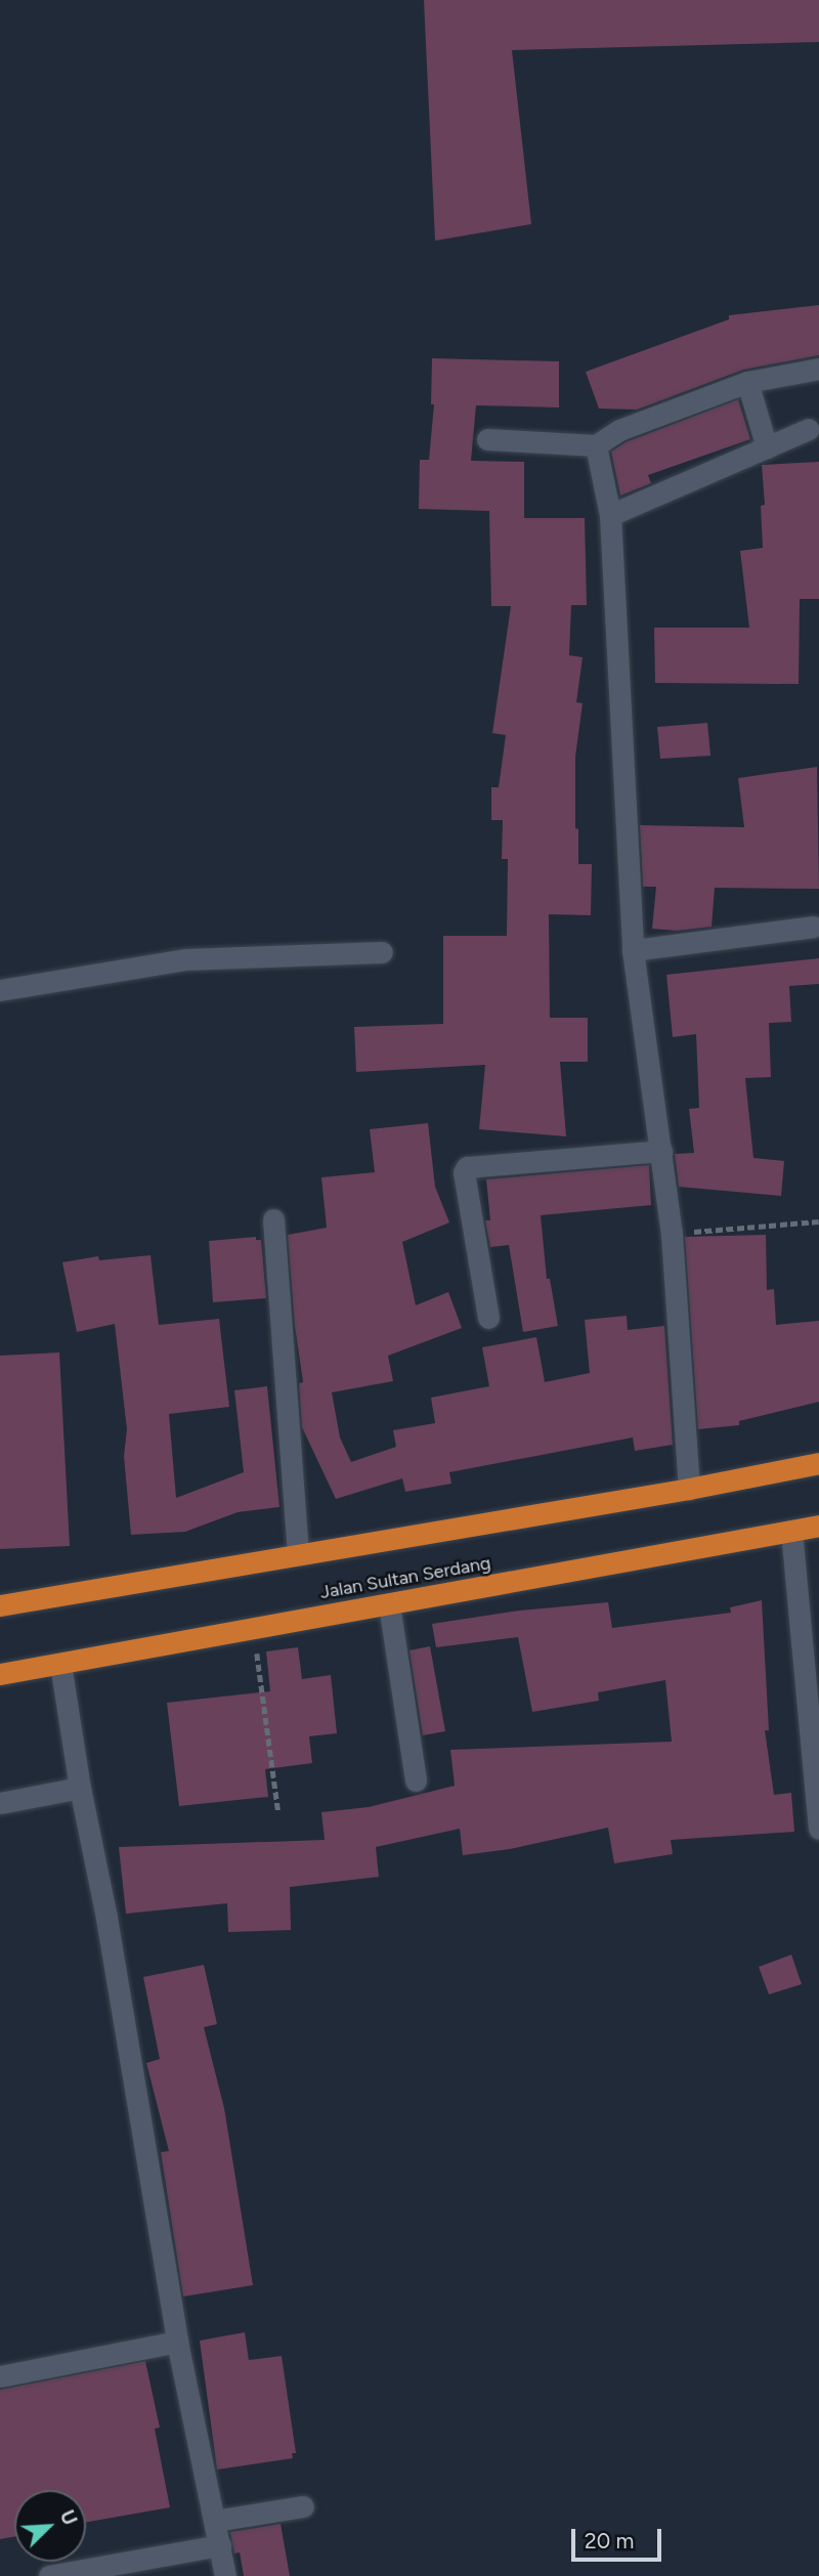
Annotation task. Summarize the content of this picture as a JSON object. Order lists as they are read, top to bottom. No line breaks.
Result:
{"streets":{"highway":["Jalan Sultan Serdang"]},"scale_bar":"20 m","north":"top right"}
